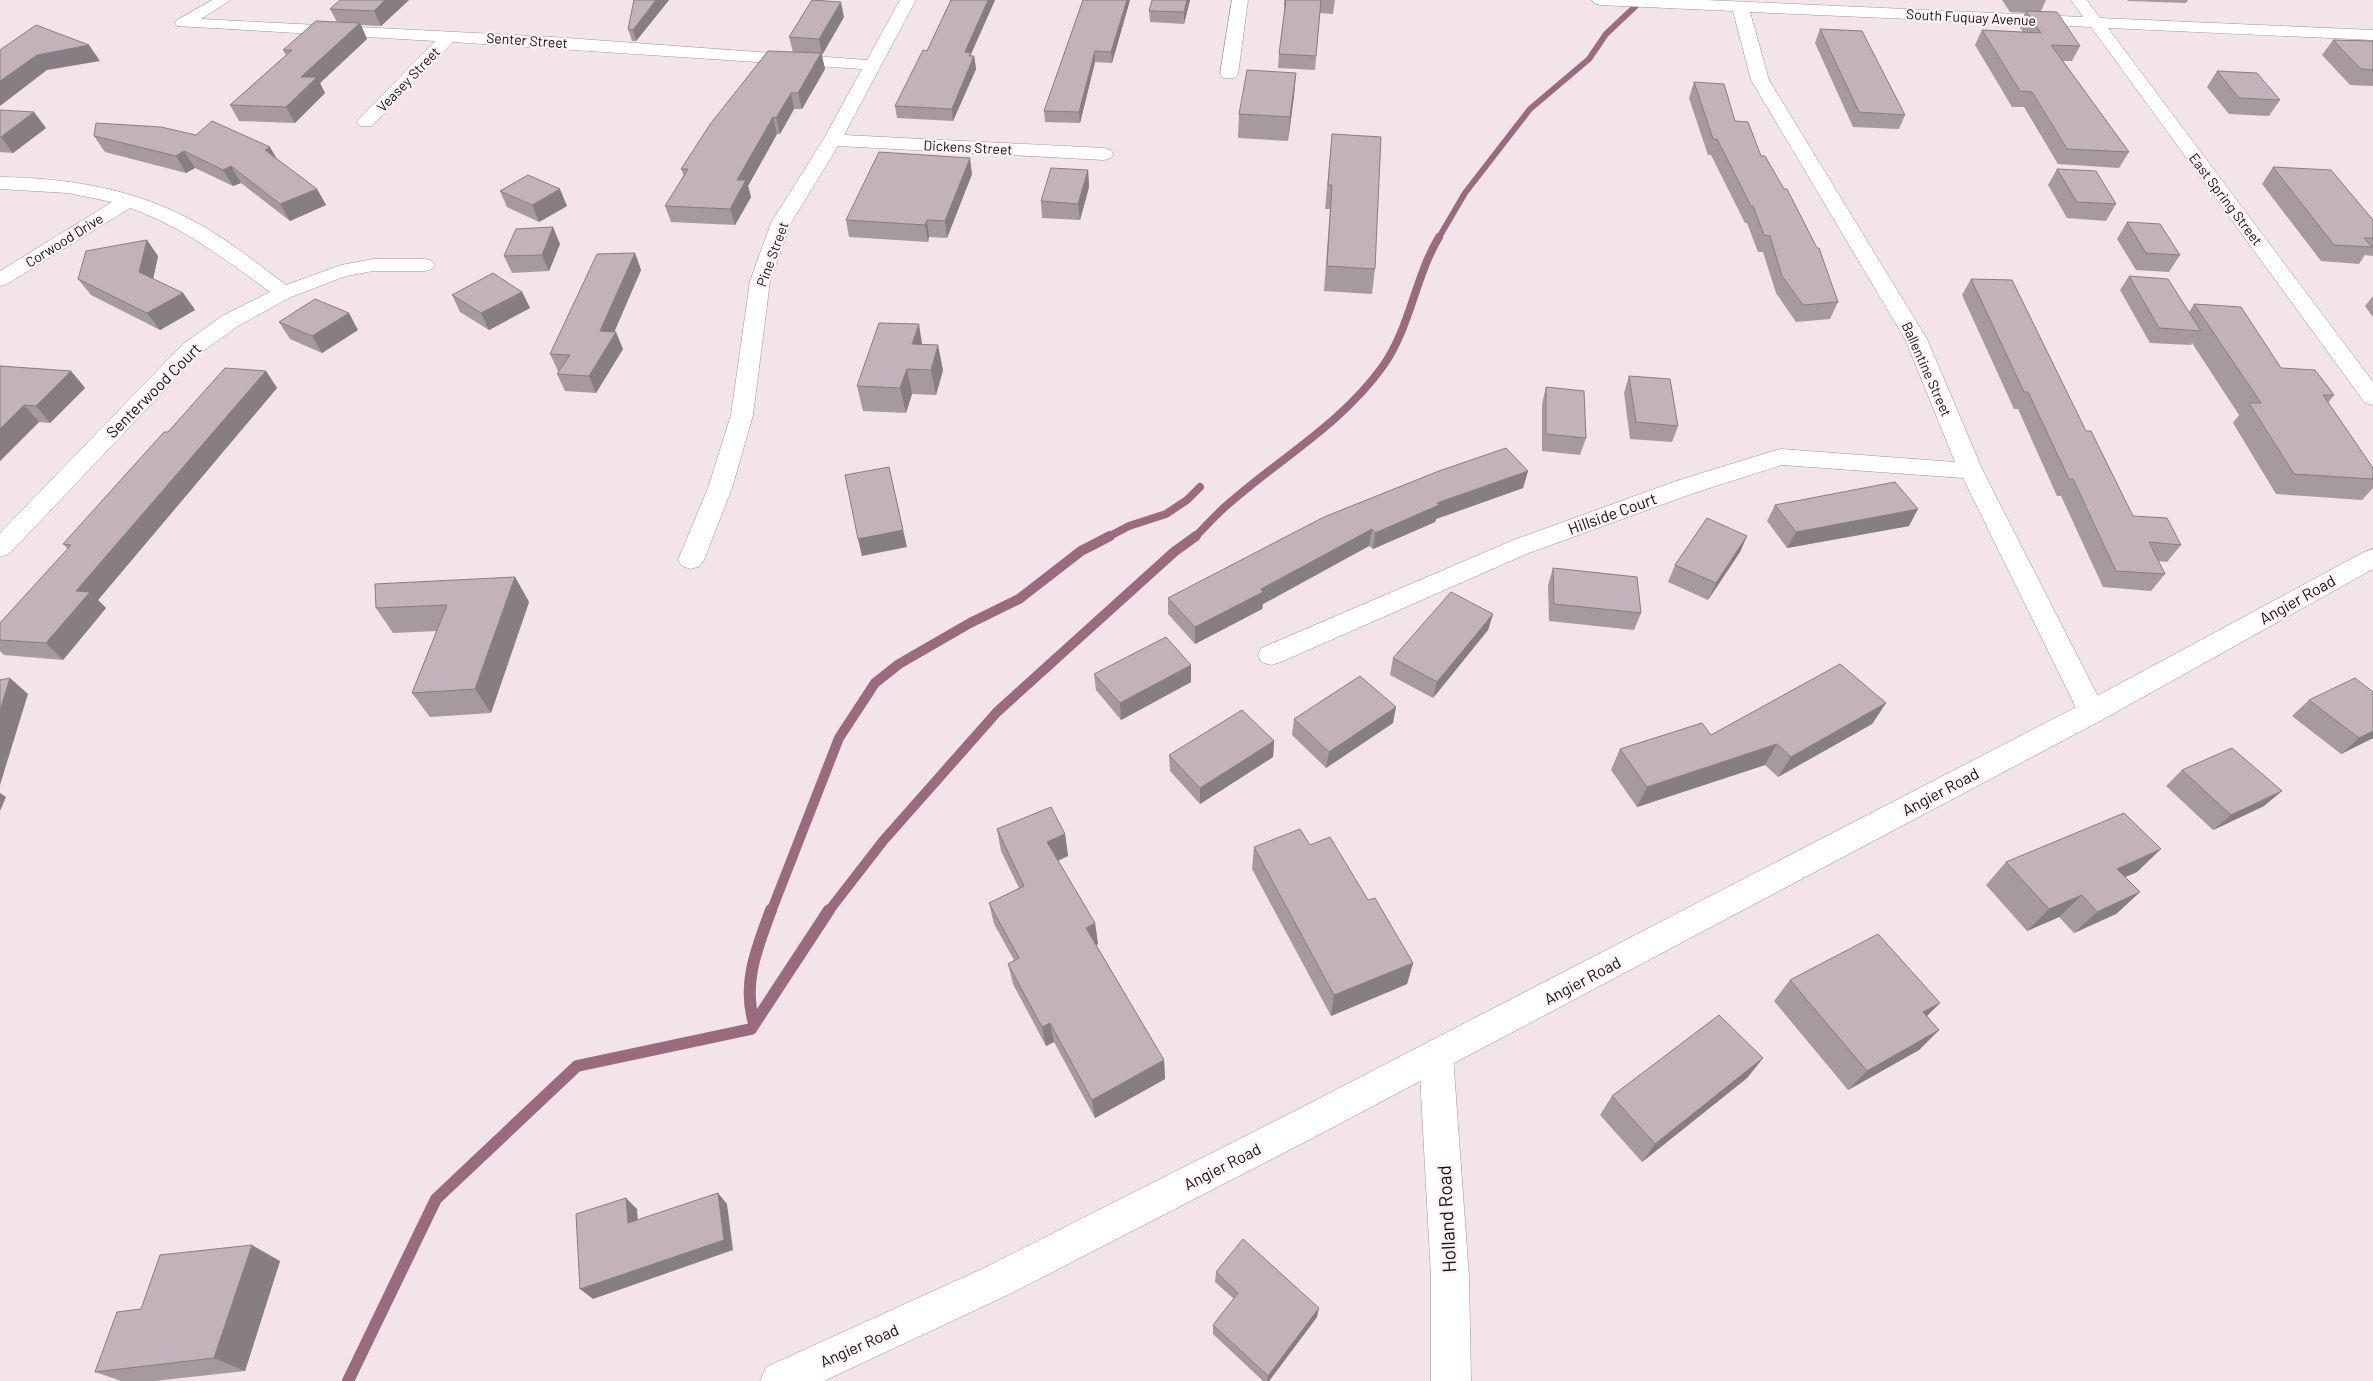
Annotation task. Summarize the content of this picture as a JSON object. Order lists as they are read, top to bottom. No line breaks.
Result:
{"streets":{"street":["South Fuquay Avenue","Senter Street","Veasey Street","Dickens Street","East Spring Street","Corwood Drive","Pine Street","Ballentine Street","Senterwood Court","Hillside Court","Angier Road","Holland Road"]},"crossings":[["South Fuquay Avenue","East Spring Street"],["South Fuquay Avenue","Ballentine Street"],["Senter Street","Veasey Street"],["Senter Street","Pine Street"],["Dickens Street","Pine Street"],["Ballentine Street","Hillside Court"],["Ballentine Street","Angier Road"],["Angier Road","Holland Road"]]}
